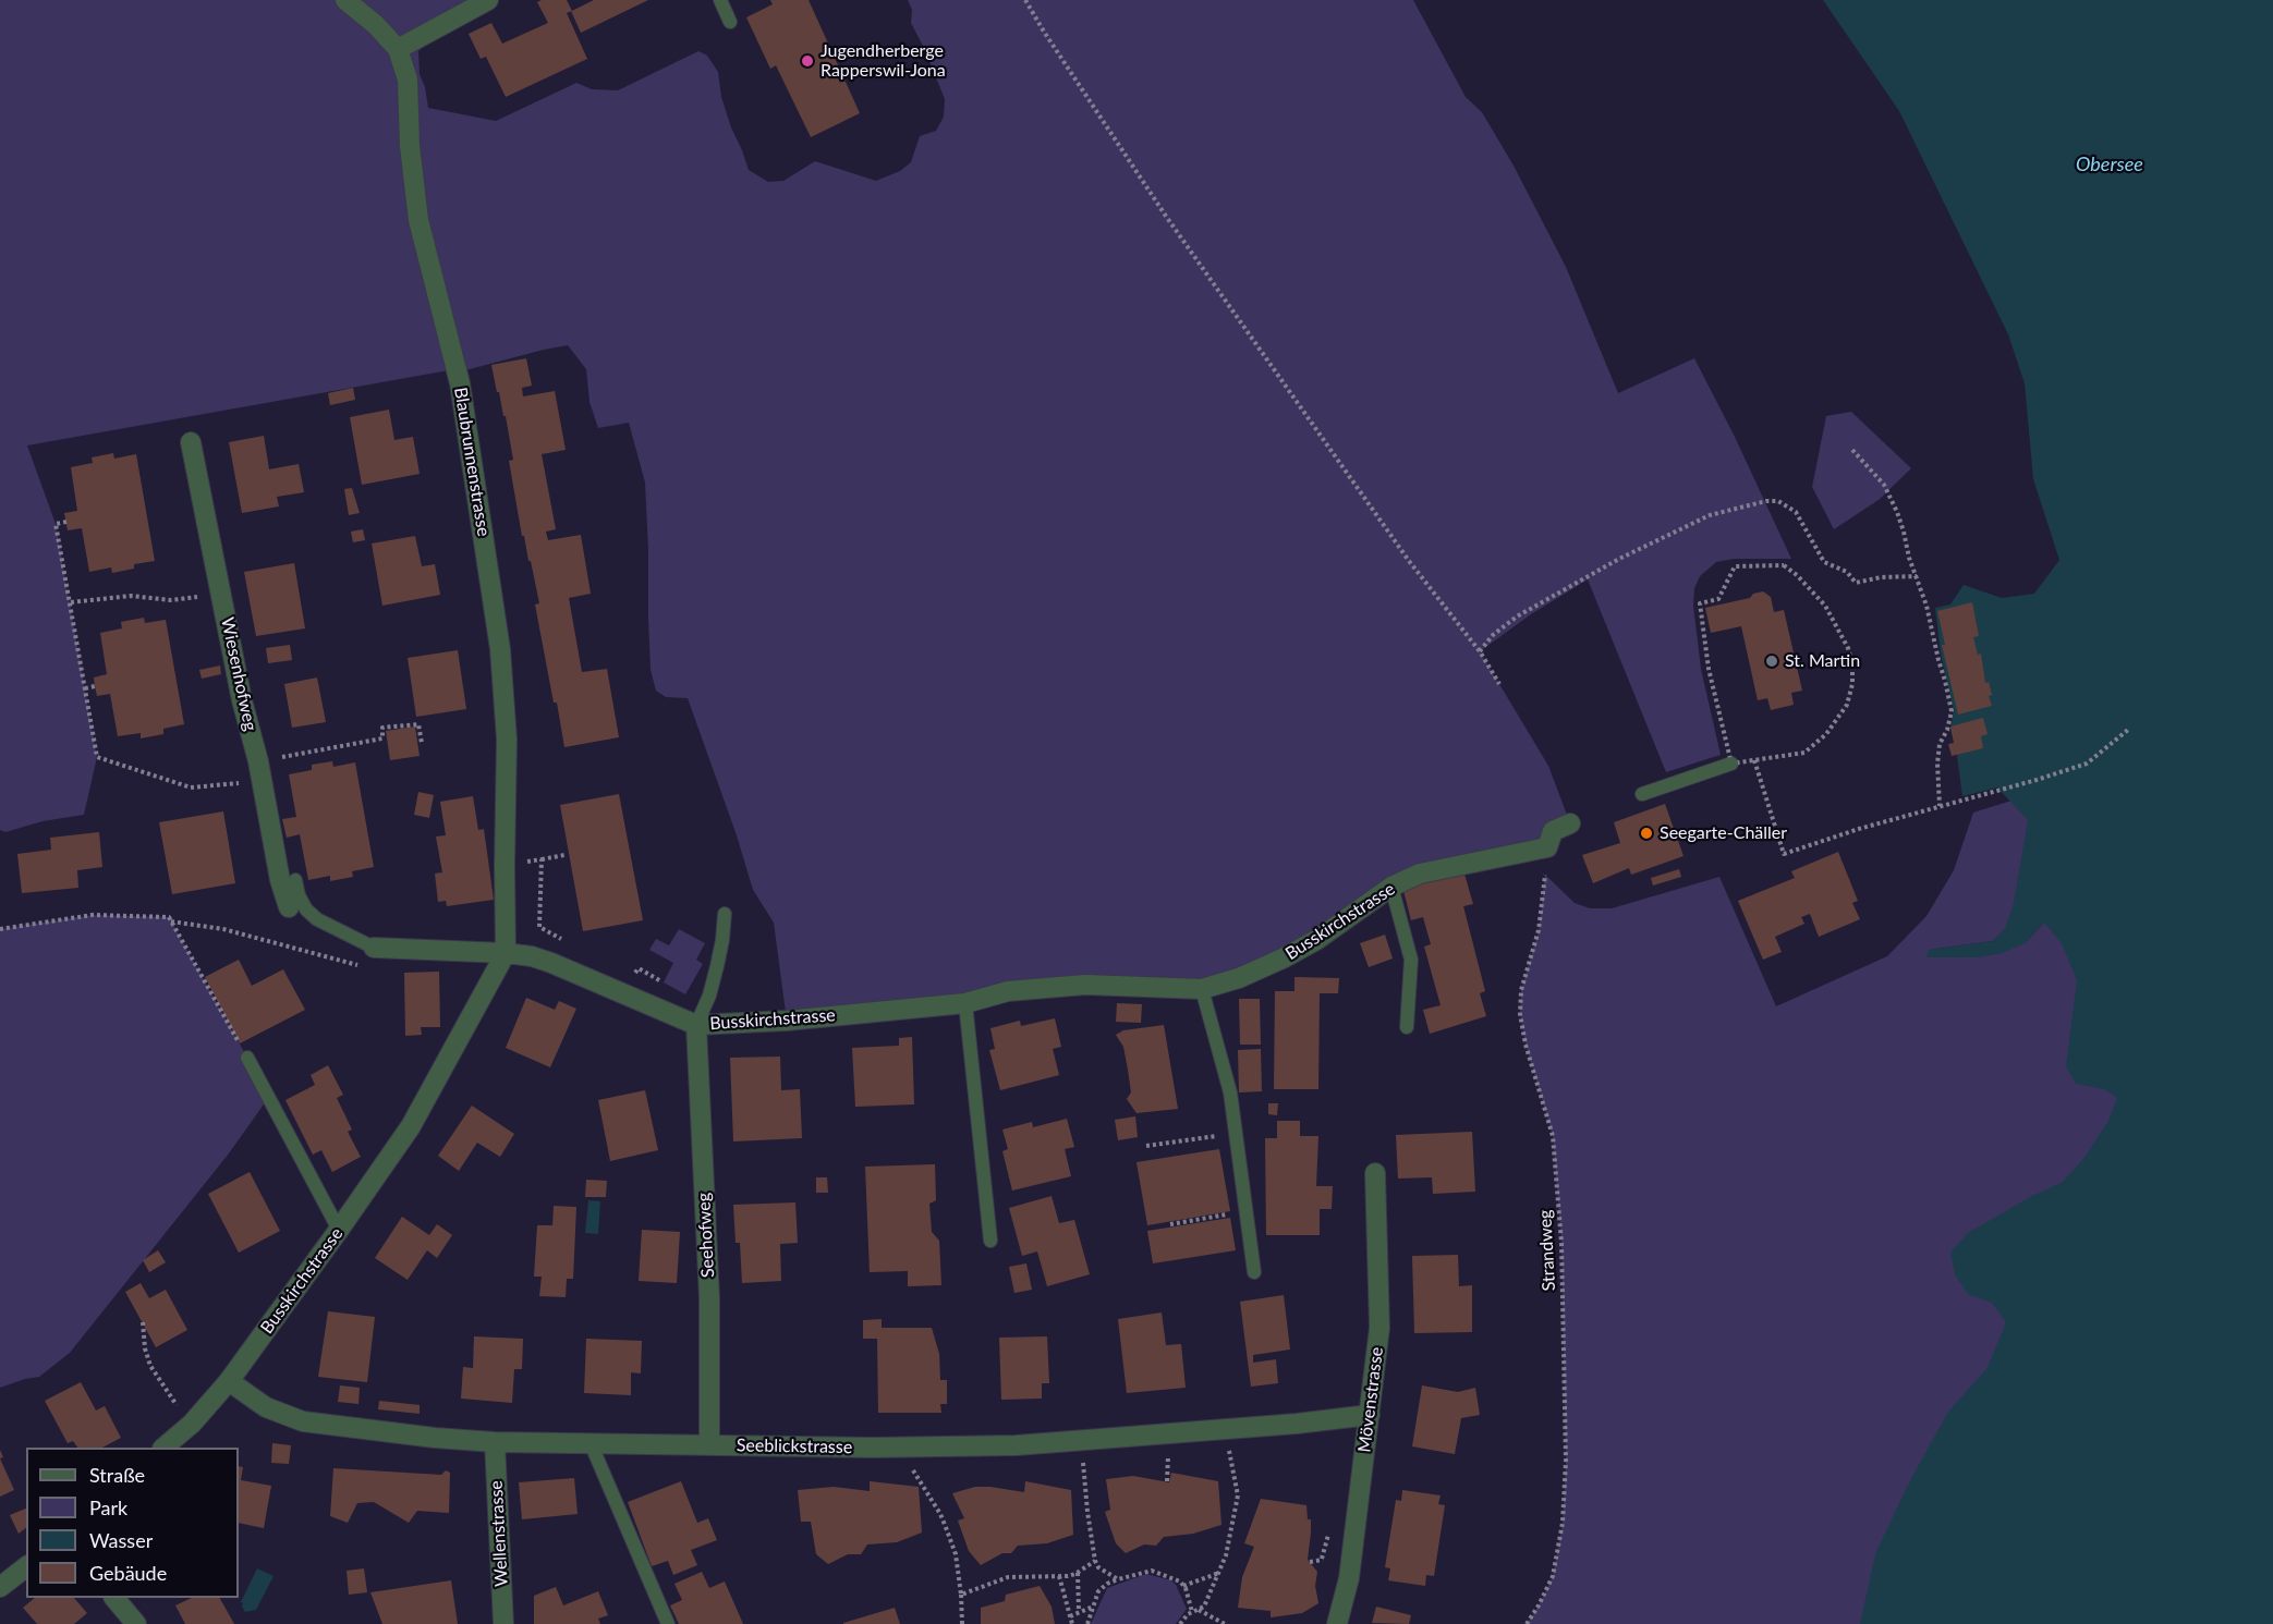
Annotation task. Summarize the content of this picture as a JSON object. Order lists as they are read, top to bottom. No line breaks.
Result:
{"streets":{"street":["Blaubrunnenstrasse","Wiesenhofweg","Busskirchstrasse","Seehofweg","Mövenstrasse","Seeblickstrasse","Wellenstrasse"],"path":["Strandweg"]},"crossings":[["Blaubrunnenstrasse","Busskirchstrasse"],["Busskirchstrasse","Seehofweg"],["Busskirchstrasse","Seeblickstrasse"],["Seehofweg","Seeblickstrasse"],["Mövenstrasse","Seeblickstrasse"],["Seeblickstrasse","Wellenstrasse"]],"water":["Obersee"],"places":["Jugendherberge Rapperswil-Jona","St. Martin","Seegarte-Chäller"],"legend":["Straße","Park","Wasser","Gebäude"]}
